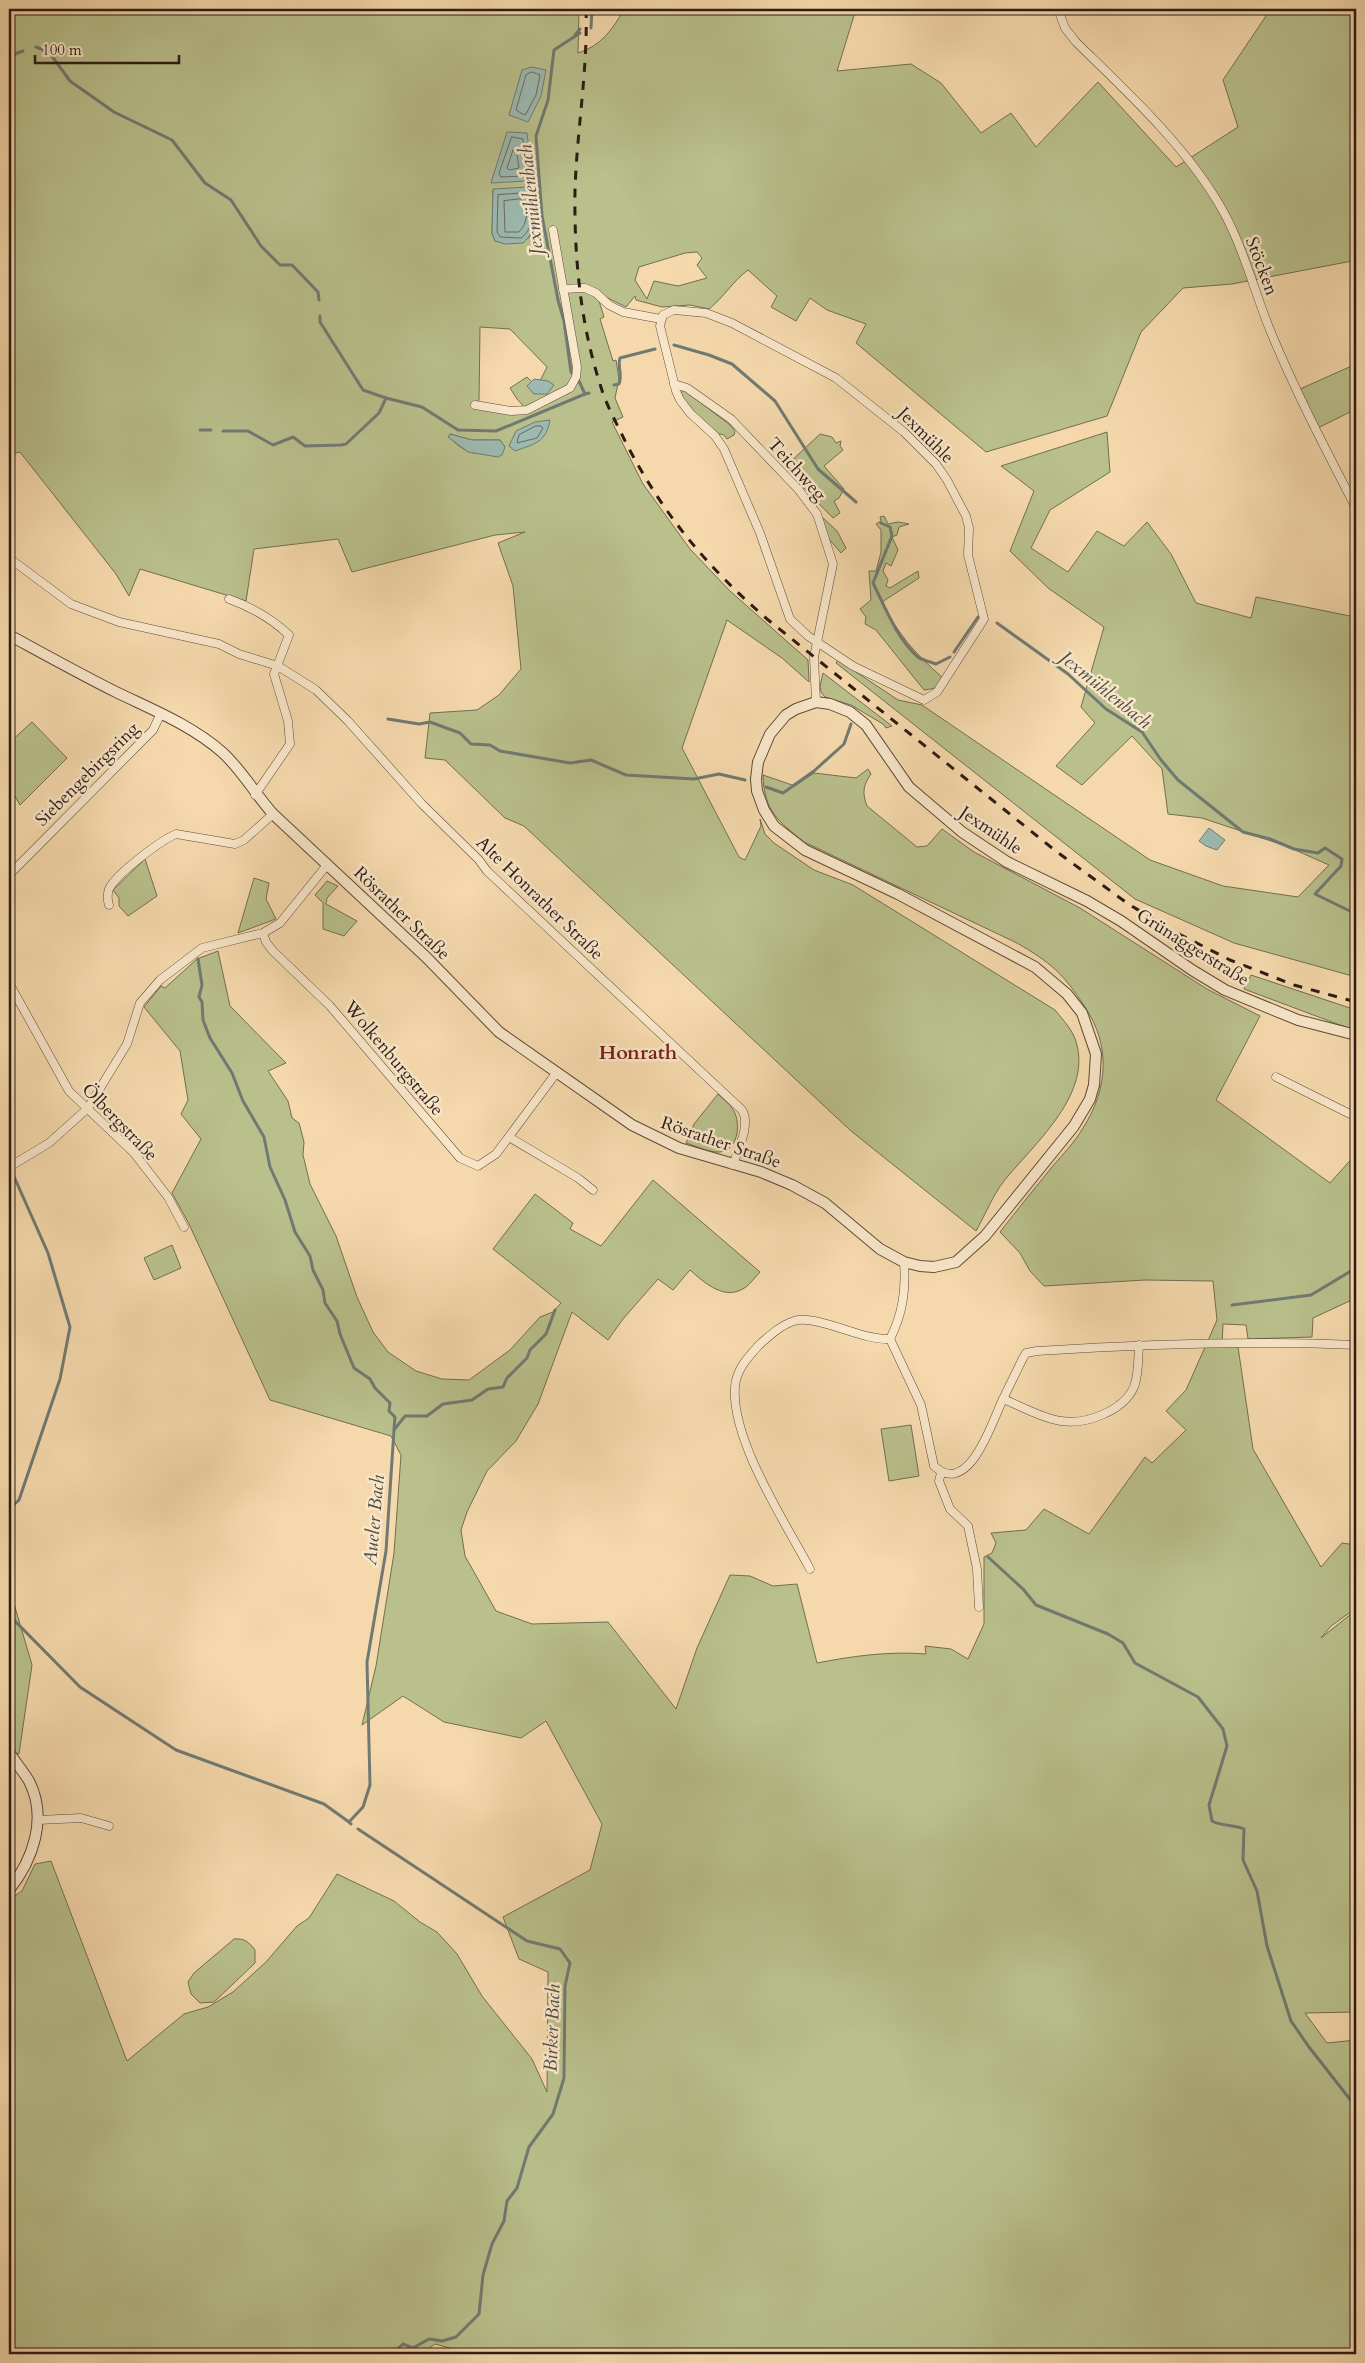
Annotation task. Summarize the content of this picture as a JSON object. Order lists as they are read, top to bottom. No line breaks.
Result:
{"streets":{"street":["Stöcken","Jexmühle","Teichweg","Siebengebirgsring","Alte Honrather Straße","Rösrather Straße","Grünaggerstraße","Wolkenburgstraße","Ölbergstraße"]},"crossings":[["Jexmühle","Teichweg"],["Jexmühle","Rösrather Straße"],["Jexmühle","Grünaggerstraße"],["Siebengebirgsring","Rösrather Straße"],["Alte Honrather Straße","Rösrather Straße"],["Rösrather Straße","Wolkenburgstraße"]],"districts":["Honrath"],"water":["Jexmühlenbach","Aueler Bach","Birker Bach"],"scale_bar":"100 m"}
